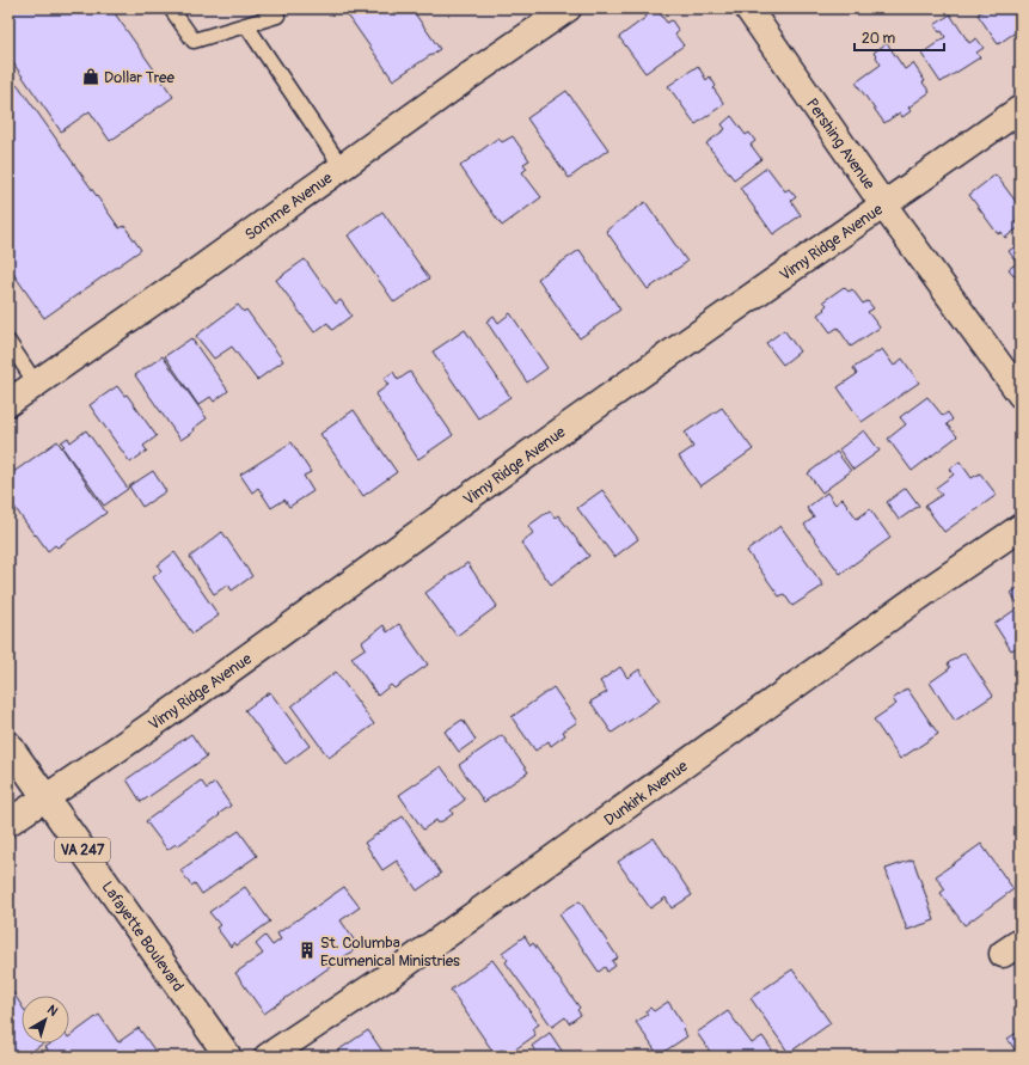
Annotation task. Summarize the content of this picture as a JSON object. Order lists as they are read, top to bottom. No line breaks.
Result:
{"streets":{"street":["Pershing Avenue","Somme Avenue","Vimy Ridge Avenue","Dunkirk Avenue","VA 247","Lafayette Boulevard"]},"crossings":[["Pershing Avenue","Vimy Ridge Avenue"],["Vimy Ridge Avenue","Lafayette Boulevard"]],"places":{"shop":["Dollar Tree"],"building":["St. Columba Ecumenical Ministries"]},"scale_bar":"20 m","north":"top right"}
